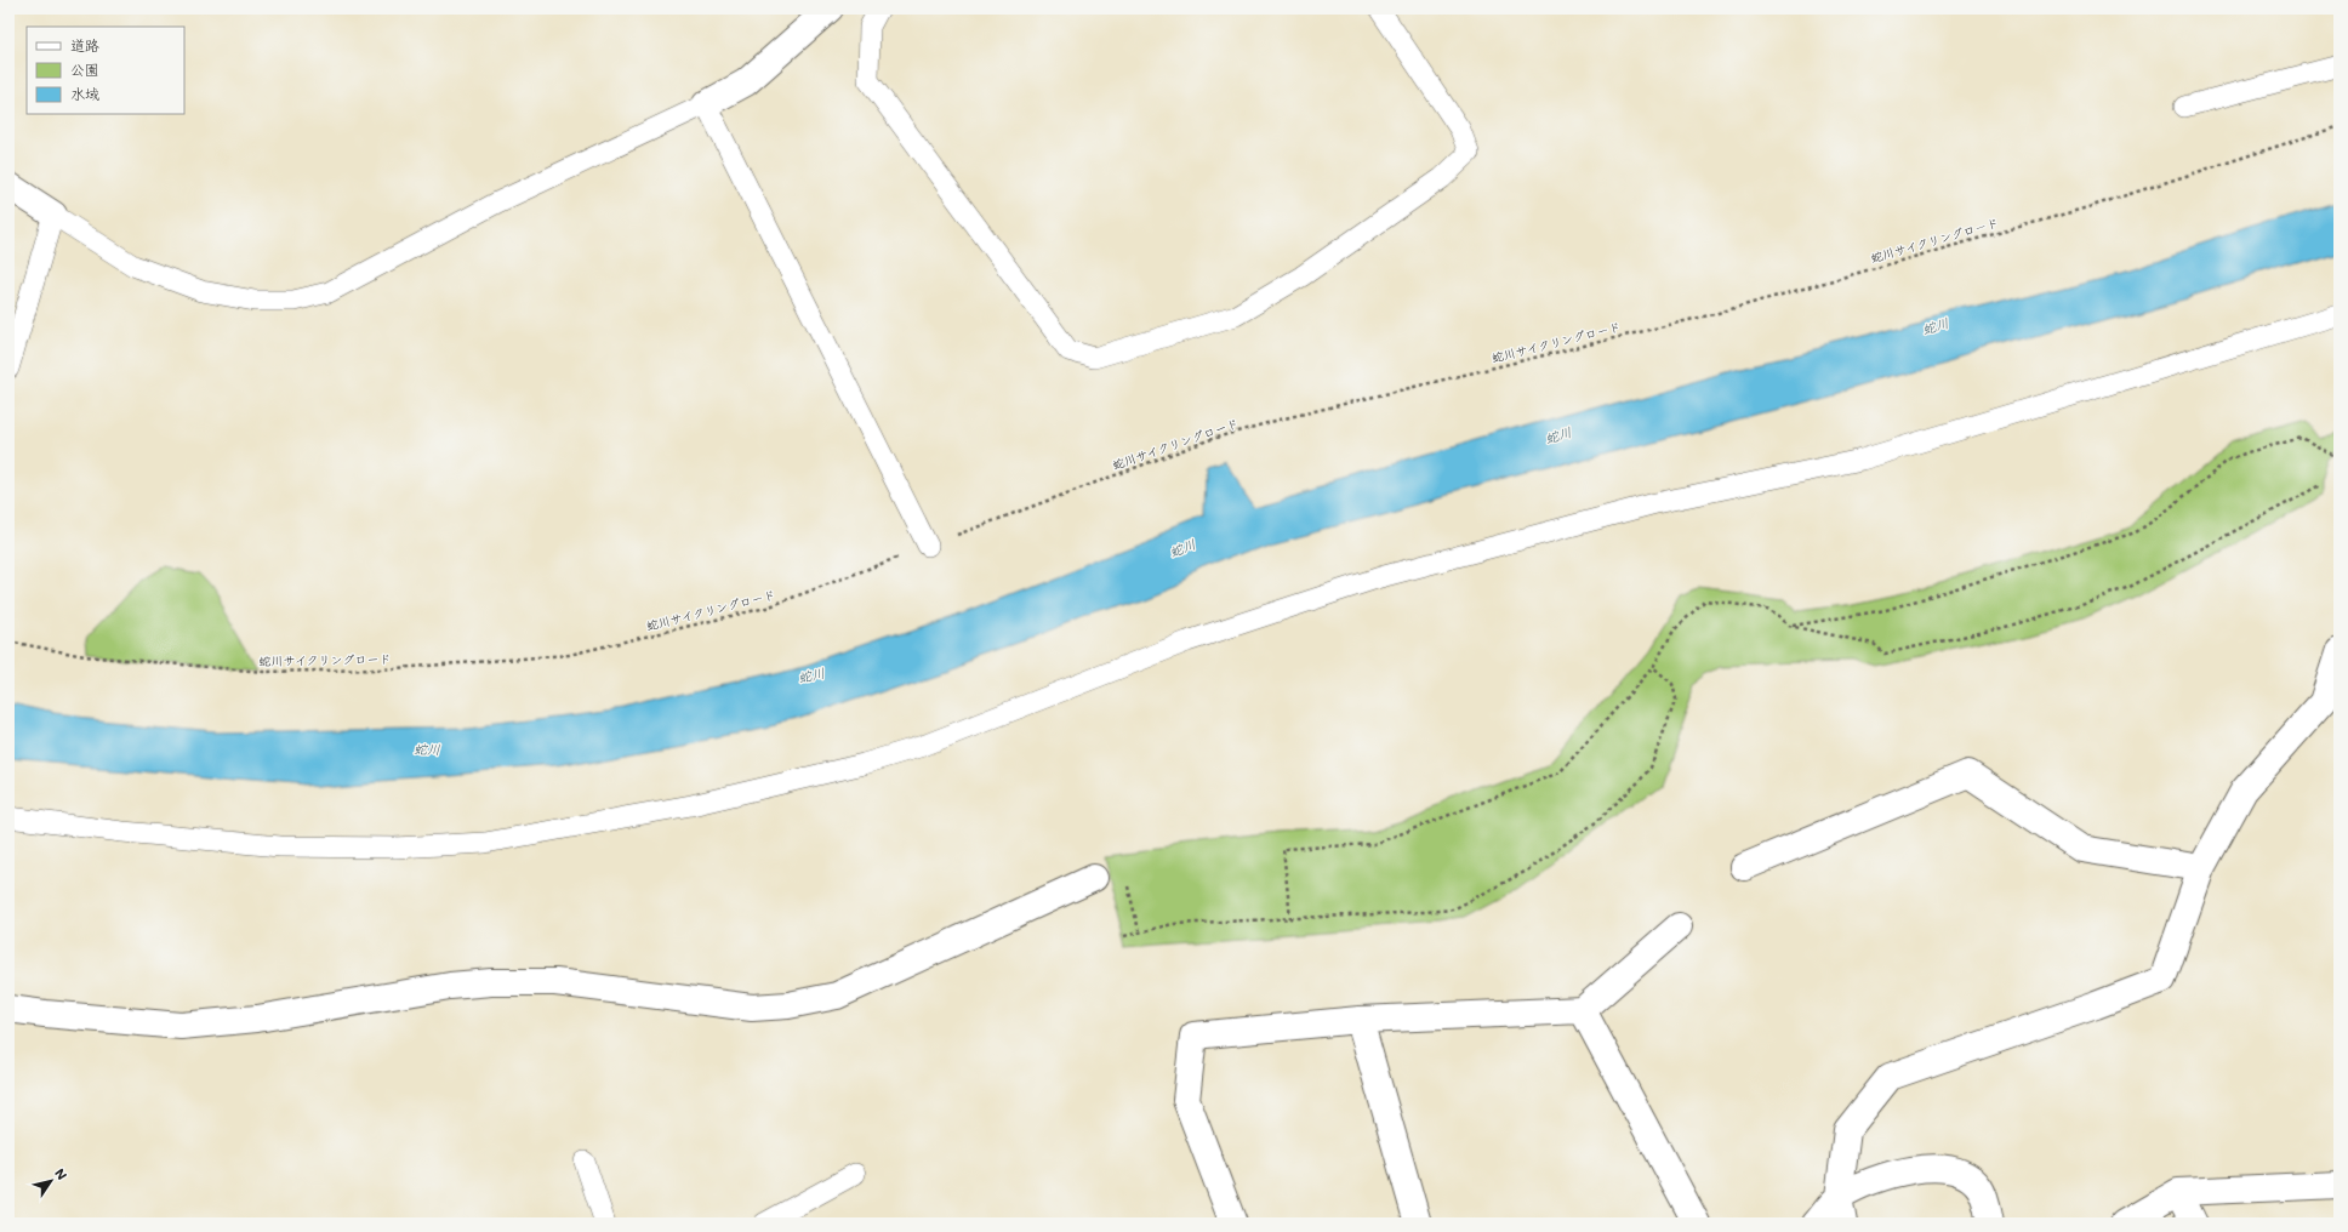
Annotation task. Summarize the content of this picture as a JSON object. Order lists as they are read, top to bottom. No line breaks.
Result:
{"streets":{"path":["蛇川サイクリングロード"]},"water":["蛇川"],"legend":["道路","公園","水域"],"north":"top right"}
